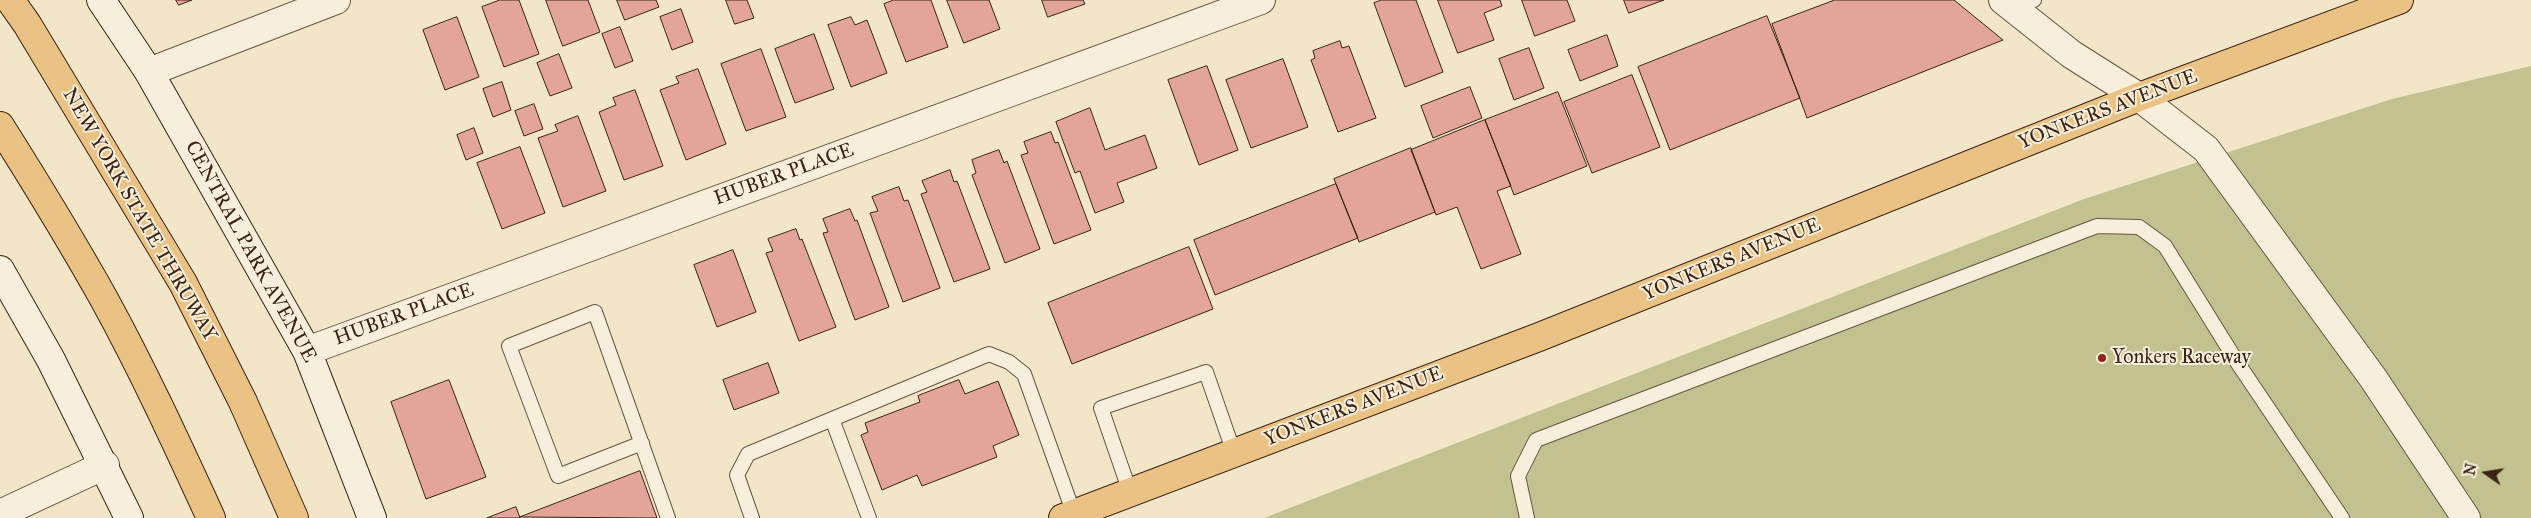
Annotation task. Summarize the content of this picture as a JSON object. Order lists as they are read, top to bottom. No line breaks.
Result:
{"streets":{"main road":["YONKERS AVENUE","NEW YORK STATE THRUWAY"],"street":["HUBER PLACE","CENTRAL PARK AVENUE"]},"crossings":[["HUBER PLACE","CENTRAL PARK AVENUE"]],"places":["Yonkers Raceway"],"north":"left"}
